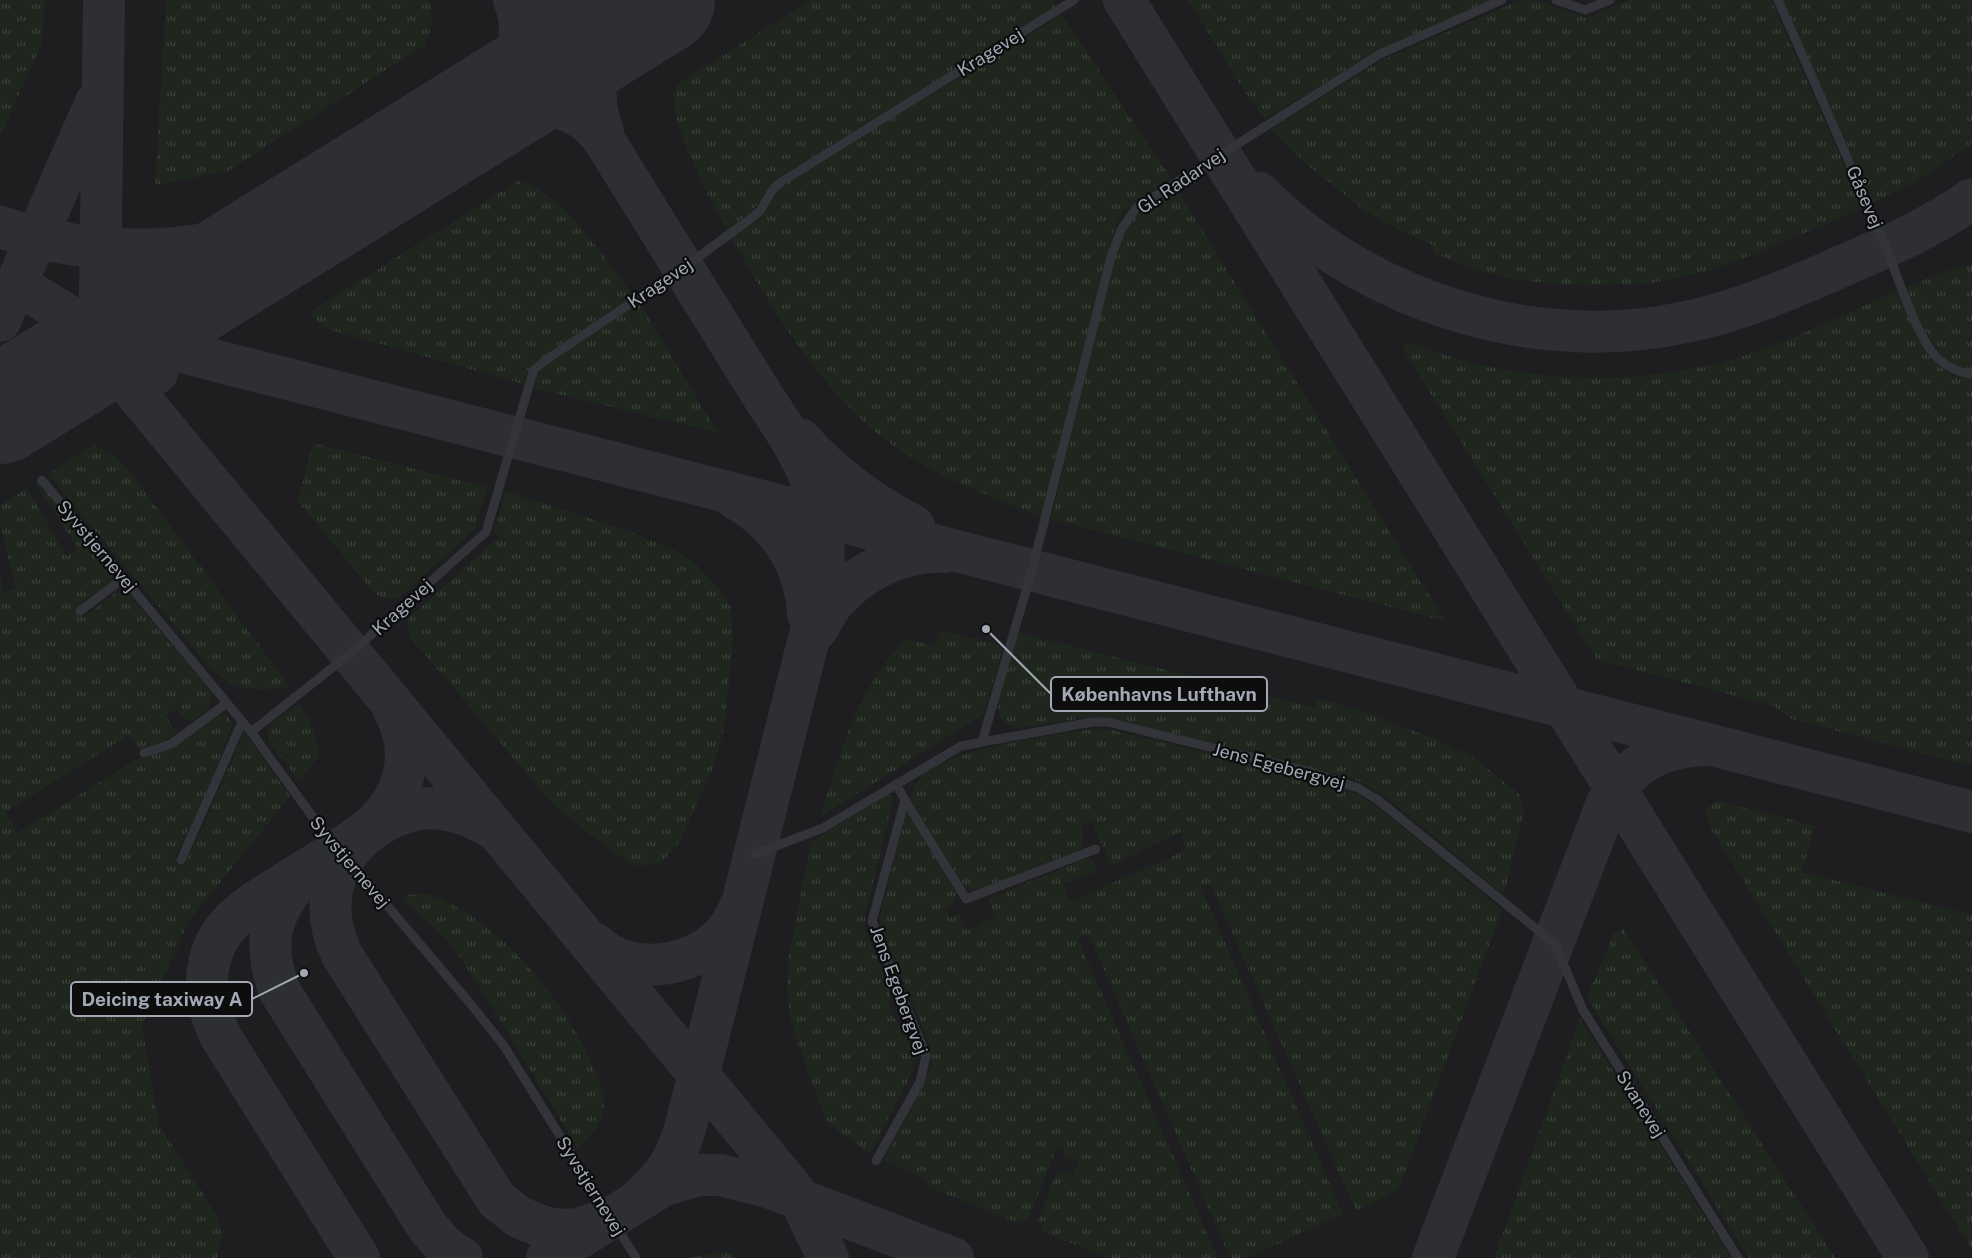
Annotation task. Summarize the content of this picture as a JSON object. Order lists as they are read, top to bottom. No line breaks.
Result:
{"streets":{"lane":["Kragevej","Gl. Radarvej","Gåsevej","Syvstjernevej","Jens Egebergvej","Svanevej"]},"crossings":[["Kragevej","Syvstjernevej"],["Gl. Radarvej","Jens Egebergvej"],["Jens Egebergvej","Svanevej"]],"places":["Københavns Lufthavn","Deicing taxiway A"]}
